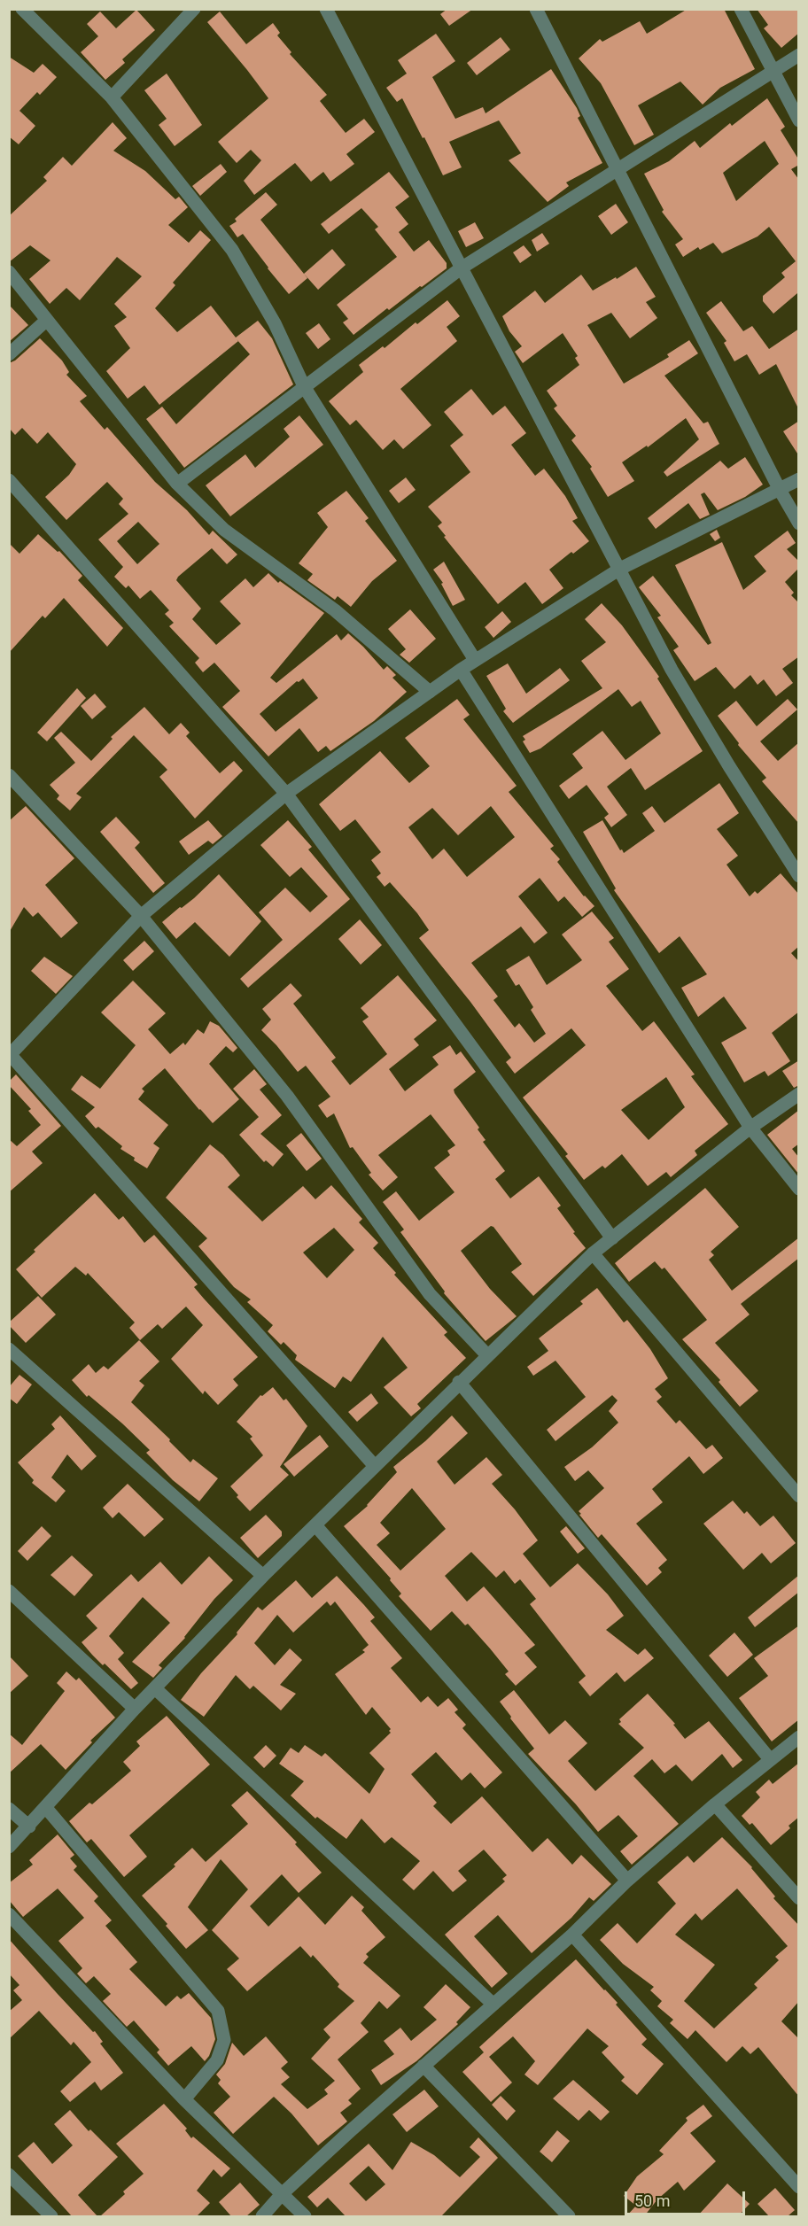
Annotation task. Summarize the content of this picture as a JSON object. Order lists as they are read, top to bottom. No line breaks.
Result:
{"scale_bar":"50 m"}
